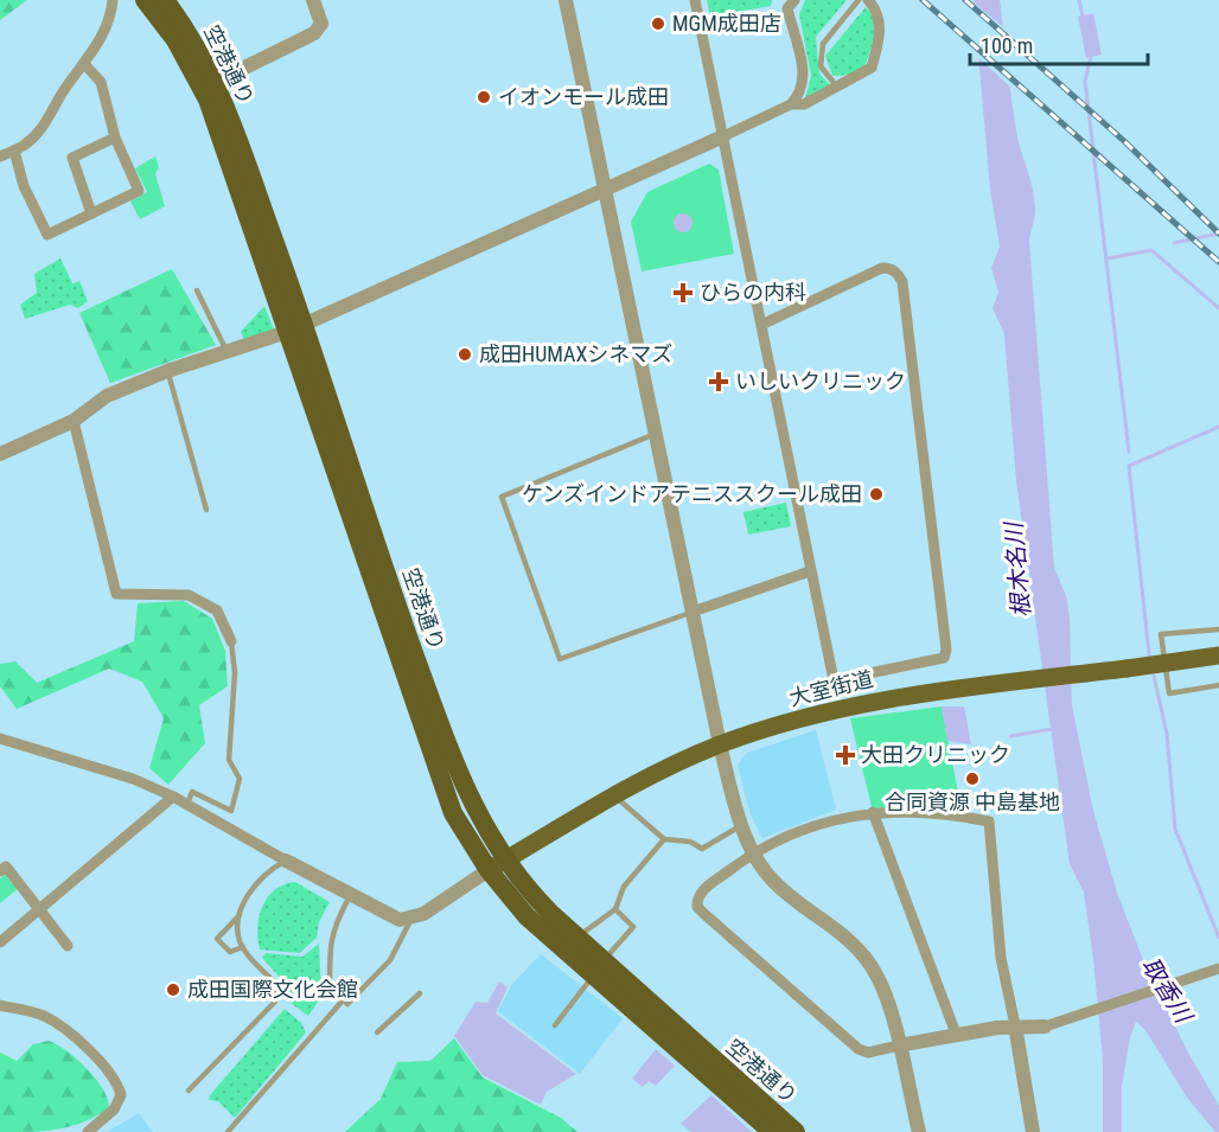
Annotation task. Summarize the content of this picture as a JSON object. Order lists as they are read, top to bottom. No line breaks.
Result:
{"streets":{"highway":["空港通り"],"main road":["大室街道"]},"crossings":[["空港通り","大室街道"]],"water":["根木名川","取香川"],"places":{"other":["MGM成田店","イオンモール成田","成田HUMAXシネマズ","ケンズインドアテニススクール成田","合同資源 中島基地","成田国際文化会館"],"health":["ひらの内科","いしいクリニック","大田クリニック"]},"scale_bar":"100 m"}
